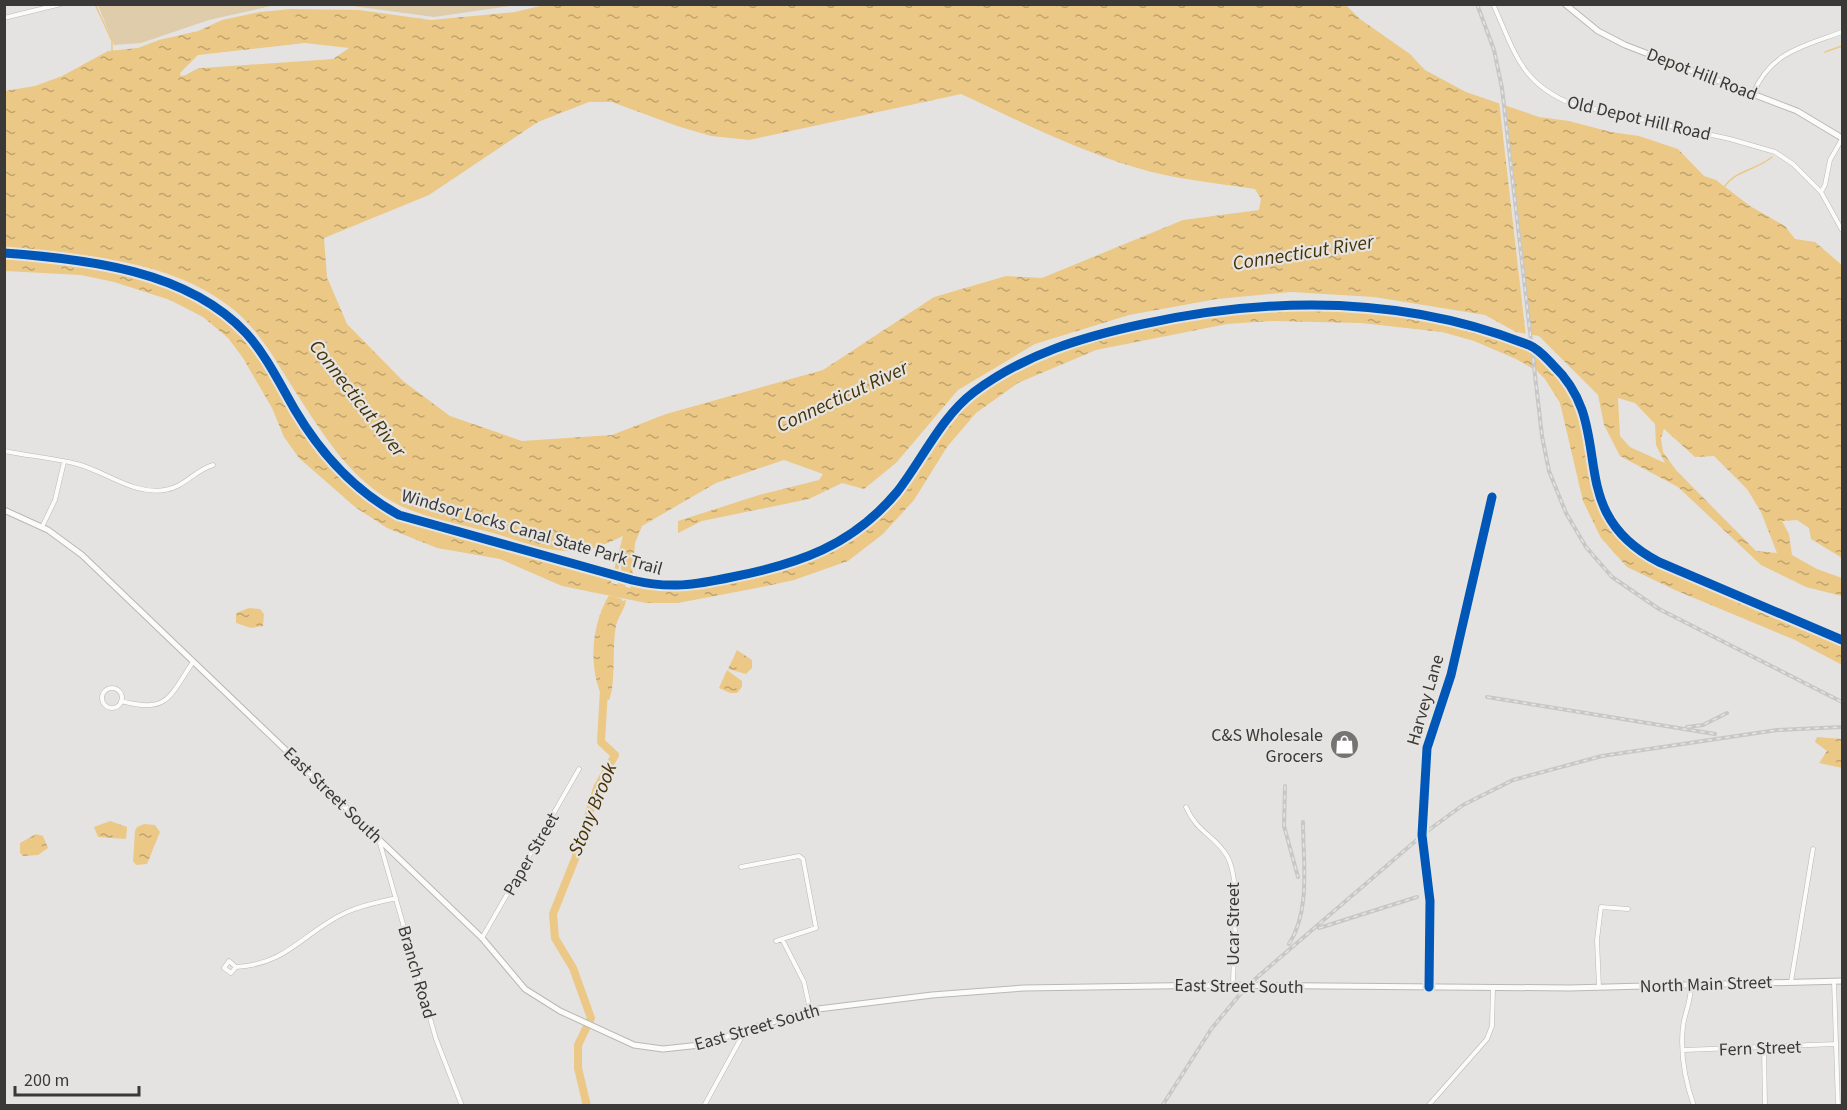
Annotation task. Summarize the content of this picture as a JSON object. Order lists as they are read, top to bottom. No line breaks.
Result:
{"streets":{"main road":["Depot Hill Road","East Street South","North Main Street"],"street":["Old Depot Hill Road","Harvey Lane","Paper Street","Ucar Street","Branch Road","Fern Street"],"cycle path":["Windsor Locks Canal State Park Trail"]},"crossings":[["Harvey Lane","East Street South"],["East Street South","Paper Street"],["East Street South","Ucar Street"],["East Street South","Branch Road"],["East Street South","North Main Street"]],"water":["Connecticut River","Stony Brook"],"places":{"shop":["C&S Wholesale Grocers"]},"scale_bar":"200 m"}
